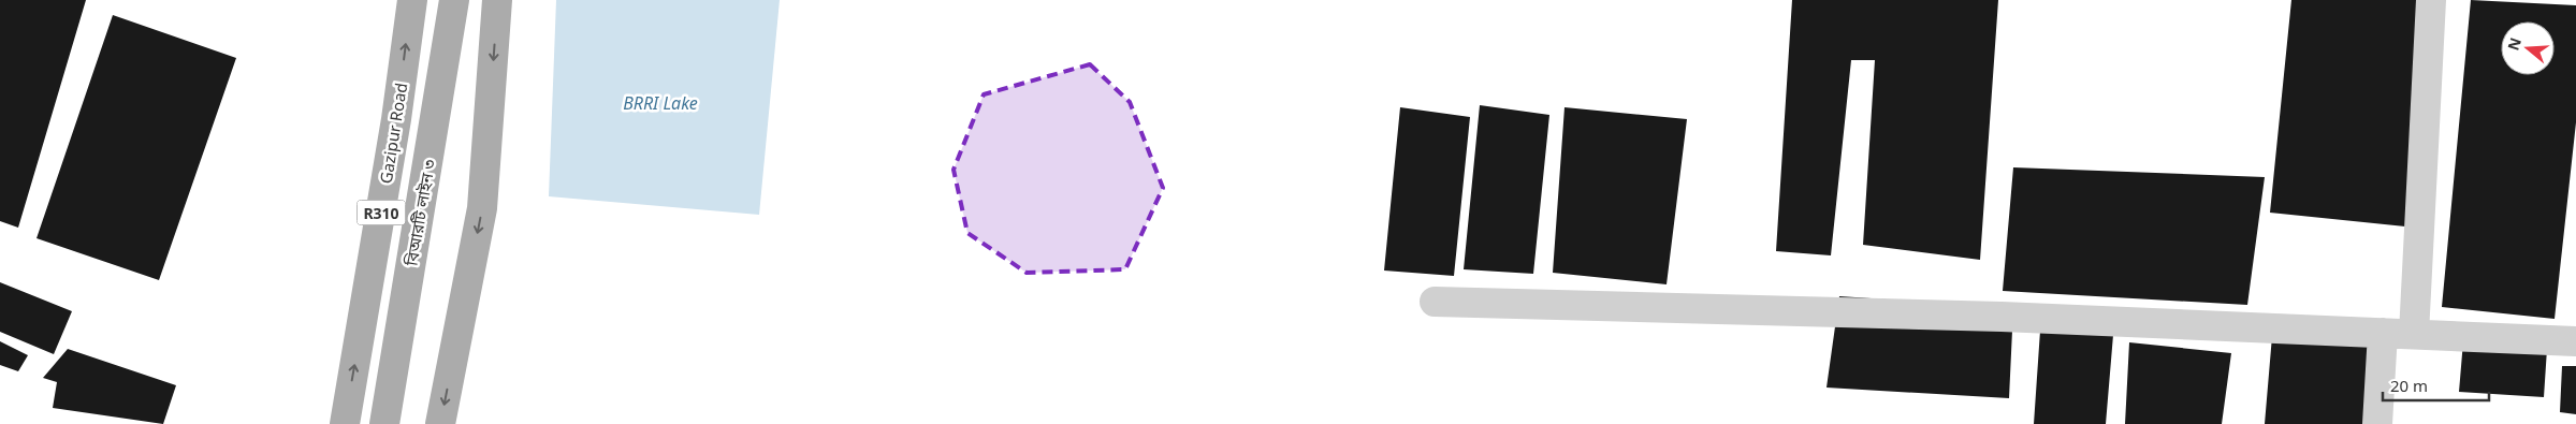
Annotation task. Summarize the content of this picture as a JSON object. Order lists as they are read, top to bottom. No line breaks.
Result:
{"streets":{"main road":["Gazipur Road","R310","বিআরটি লাইন ৩"]},"water":["BRRI Lake"],"scale_bar":"20 m","north":"left"}
